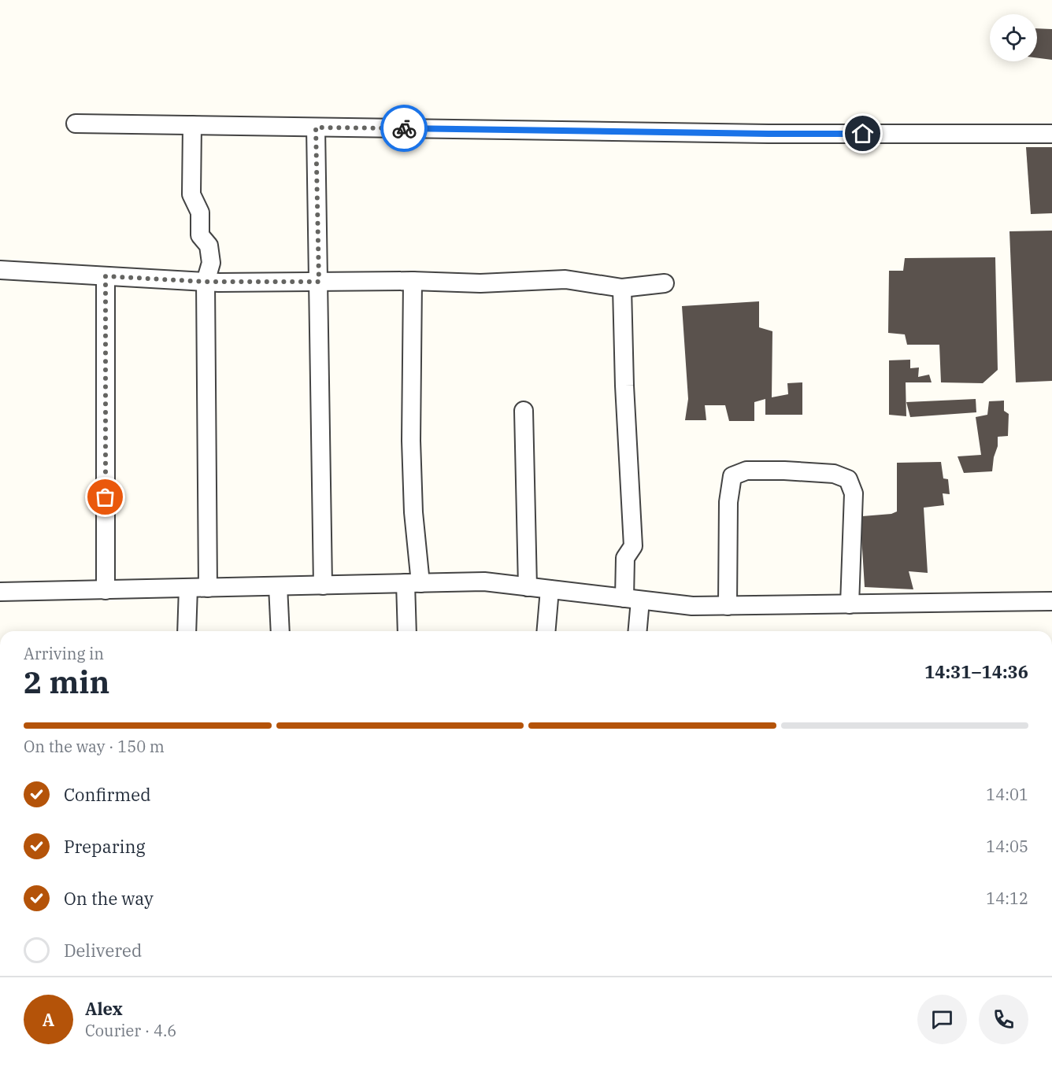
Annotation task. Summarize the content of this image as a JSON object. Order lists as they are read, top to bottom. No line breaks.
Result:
{"page":{"heading":["2 min","Arriving in","14:31–14:36"],"panel":["Alex","Courier · 4.6"],"bar":"On the way · 150 m","list":[["Confirmed","14:01"],["Preparing","14:05"],["On the way","14:12"],"Delivered"],"round":"A"}}
